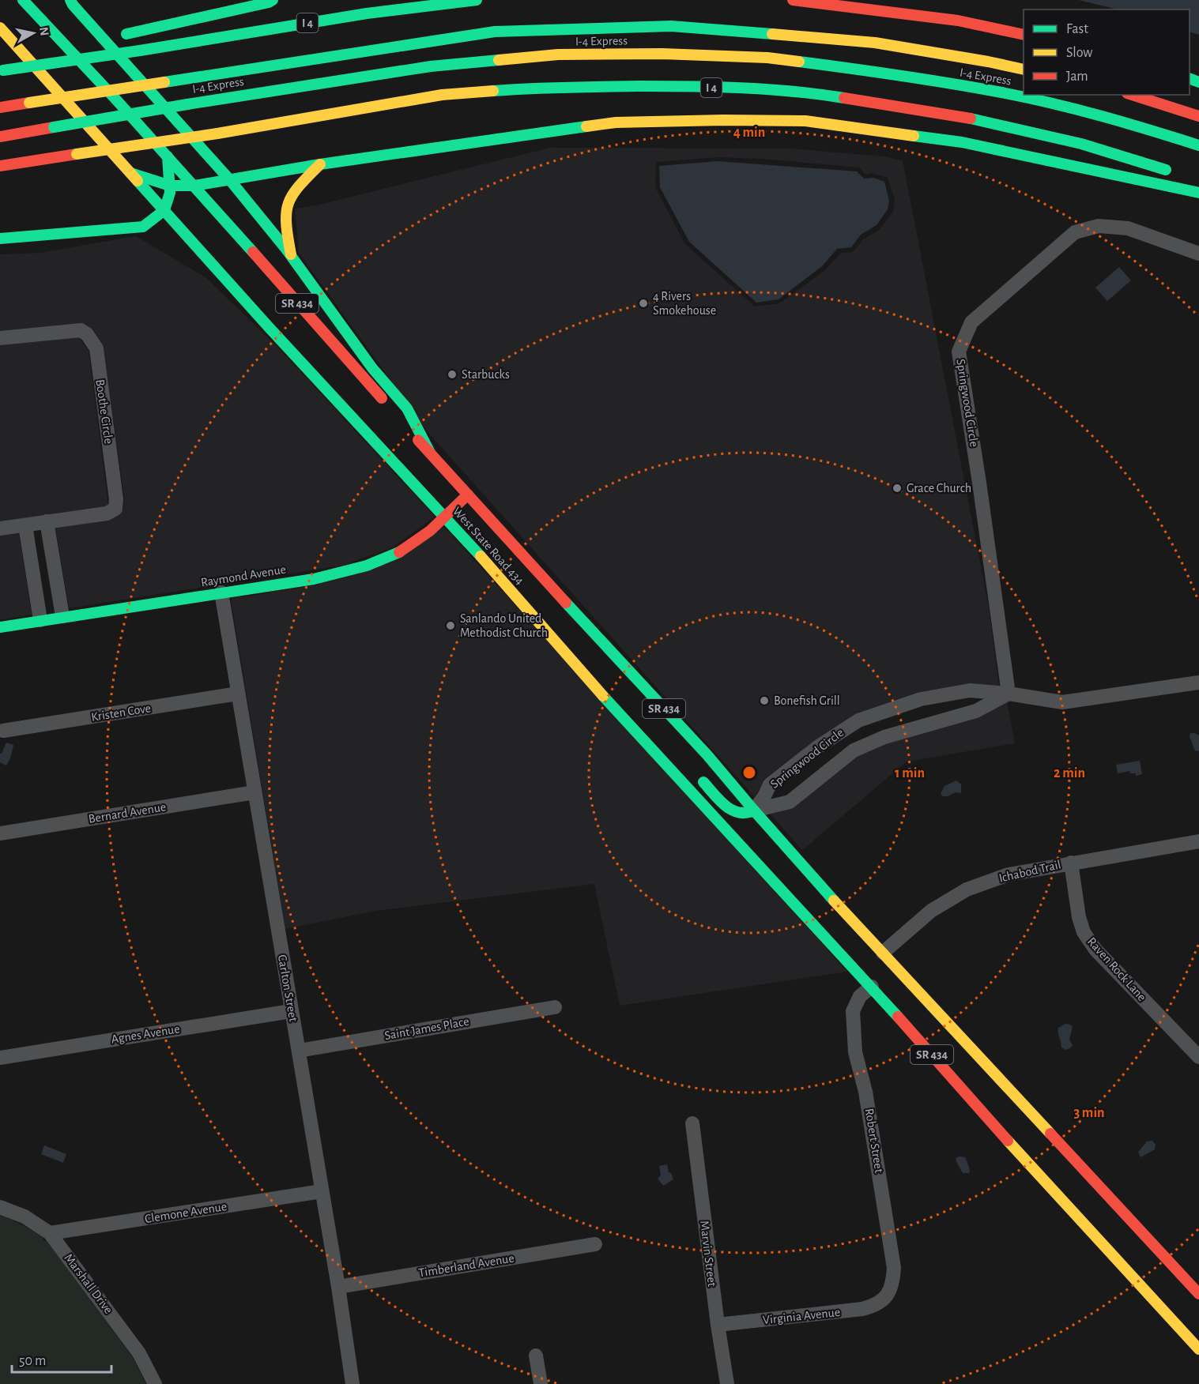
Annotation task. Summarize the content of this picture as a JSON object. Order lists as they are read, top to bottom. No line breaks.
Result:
{"streets":{"main road":["I 4","I-4 Express","SR 434","West State Road 434","Raymond Avenue"],"street":["Springwood Circle","Boothe Circle","Kristen Cove","Bernard Avenue","Ichabod Trail","Raven Rock Lane","Carlton Street","Saint James Place","Agnes Avenue","Robert Street","Clemone Avenue","Marvin Street","Timberland Avenue","Marshall Drive","Virginia Avenue"]},"crossings":[["SR 434","Springwood Circle"],["SR 434","West State Road 434"],["SR 434","Raymond Avenue"],["SR 434","Ichabod Trail"],["SR 434","Robert Street"],["West State Road 434","Raymond Avenue"],["Raymond Avenue","Carlton Street"],["Kristen Cove","Carlton Street"],["Bernard Avenue","Carlton Street"],["Ichabod Trail","Raven Rock Lane"],["Carlton Street","Saint James Place"],["Carlton Street","Agnes Avenue"],["Carlton Street","Clemone Avenue"],["Carlton Street","Timberland Avenue"],["Robert Street","Virginia Avenue"],["Clemone Avenue","Marshall Drive"],["Marvin Street","Virginia Avenue"]],"places":["4 Rivers Smokehouse","Starbucks","Grace Church","Sanlando United Methodist Church","Bonefish Grill"],"legend":["Fast","Slow","Jam"],"scale_bar":"50 m","north":"right","rings":["4 min","1 min","2 min","3 min"]}
